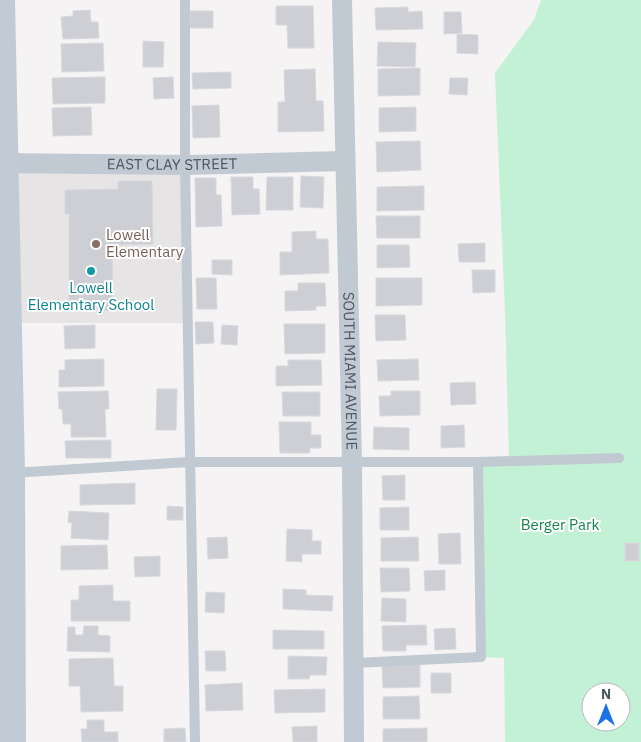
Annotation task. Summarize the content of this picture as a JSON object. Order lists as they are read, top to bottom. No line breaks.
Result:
{"streets":{"street":["EAST CLAY STREET","SOUTH MIAMI AVENUE"]},"crossings":[["EAST CLAY STREET","SOUTH MIAMI AVENUE"]],"parks":["Berger Park"],"places":["Lowell Elementary","Lowell Elementary School"],"north":"top"}
